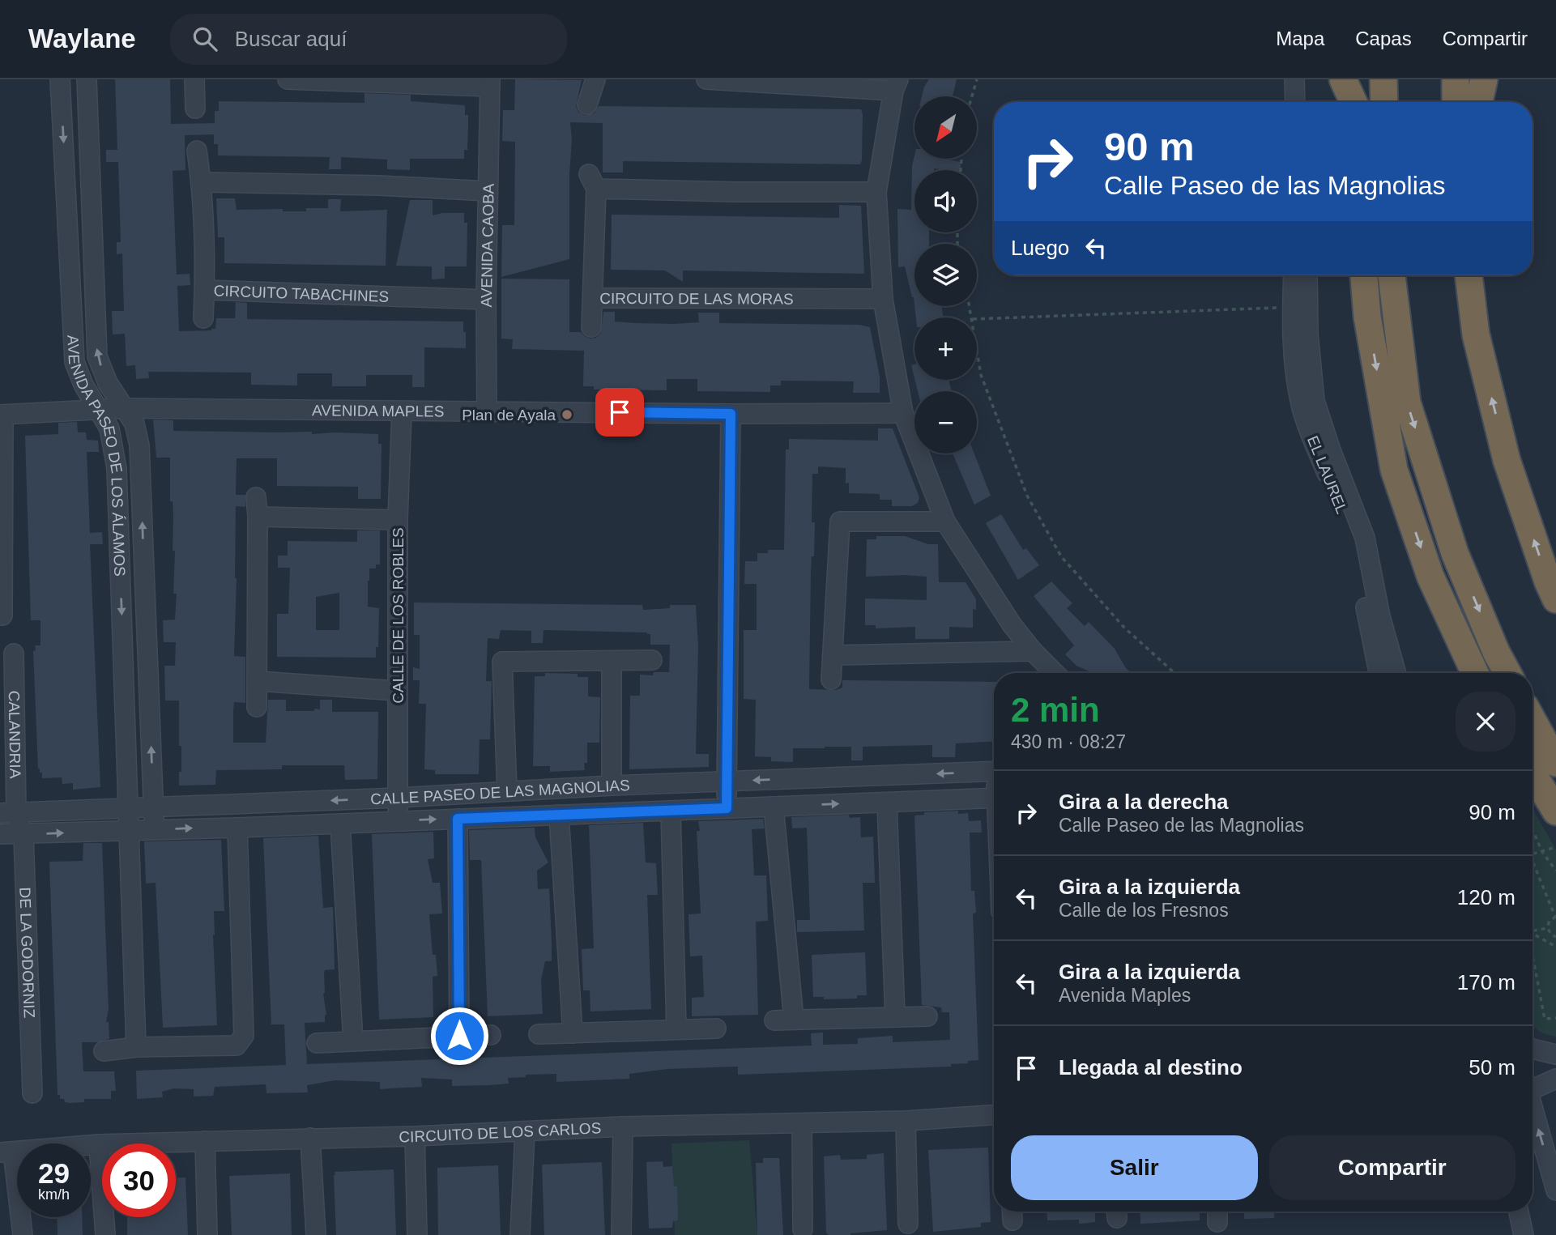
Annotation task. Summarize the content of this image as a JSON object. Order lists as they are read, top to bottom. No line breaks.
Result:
{"streets":{"street":["AVENIDA CAOBA","CIRCUITO TABACHINES","CIRCUITO DE LAS MORAS","AVENIDA MAPLES","AVENIDA PASEO DE LOS ÁLAMOS","EL LAUREL","CALLE DE LOS ROBLES","CALANDRIA","CALLE PASEO DE LAS MAGNOLIAS","DE LA GODORNIZ","CIRCUITO DE LOS CARLOS"]},"crossings":[["AVENIDA CAOBA","CIRCUITO TABACHINES"],["AVENIDA CAOBA","AVENIDA MAPLES"],["AVENIDA MAPLES","AVENIDA PASEO DE LOS ÁLAMOS"],["AVENIDA MAPLES","CALLE DE LOS ROBLES"],["AVENIDA PASEO DE LOS ÁLAMOS","CALLE PASEO DE LAS MAGNOLIAS"],["CALLE DE LOS ROBLES","CALLE PASEO DE LAS MAGNOLIAS"],["CALANDRIA","CALLE PASEO DE LAS MAGNOLIAS"],["CALANDRIA","DE LA GODORNIZ"],["CALLE PASEO DE LAS MAGNOLIAS","DE LA GODORNIZ"]],"places":["Plan de Ayala"],"north":"bottom left","page":{"header":"Waylane","search":"Buscar aquí","nav":["Mapa","Capas","Compartir"],"map_buttons":["+","−"],"turn":["90 m","Calle Paseo de las Magnolias"],"then":"Luego","heading":["2 min","430 m · 08:27"],"list":[{"name":"Gira a la derecha","note":"Calle Paseo de las Magnolias","value":"90 m"},{"name":"Gira a la izquierda","note":"Calle de los Fresnos","value":"120 m"},{"name":"Gira a la izquierda","note":"Avenida Maples","value":"170 m"},{"name":"Llegada al destino","value":"50 m"}],"buttons":["Salir","Compartir"],"speed":"29 km/h","limit":"30"}}
